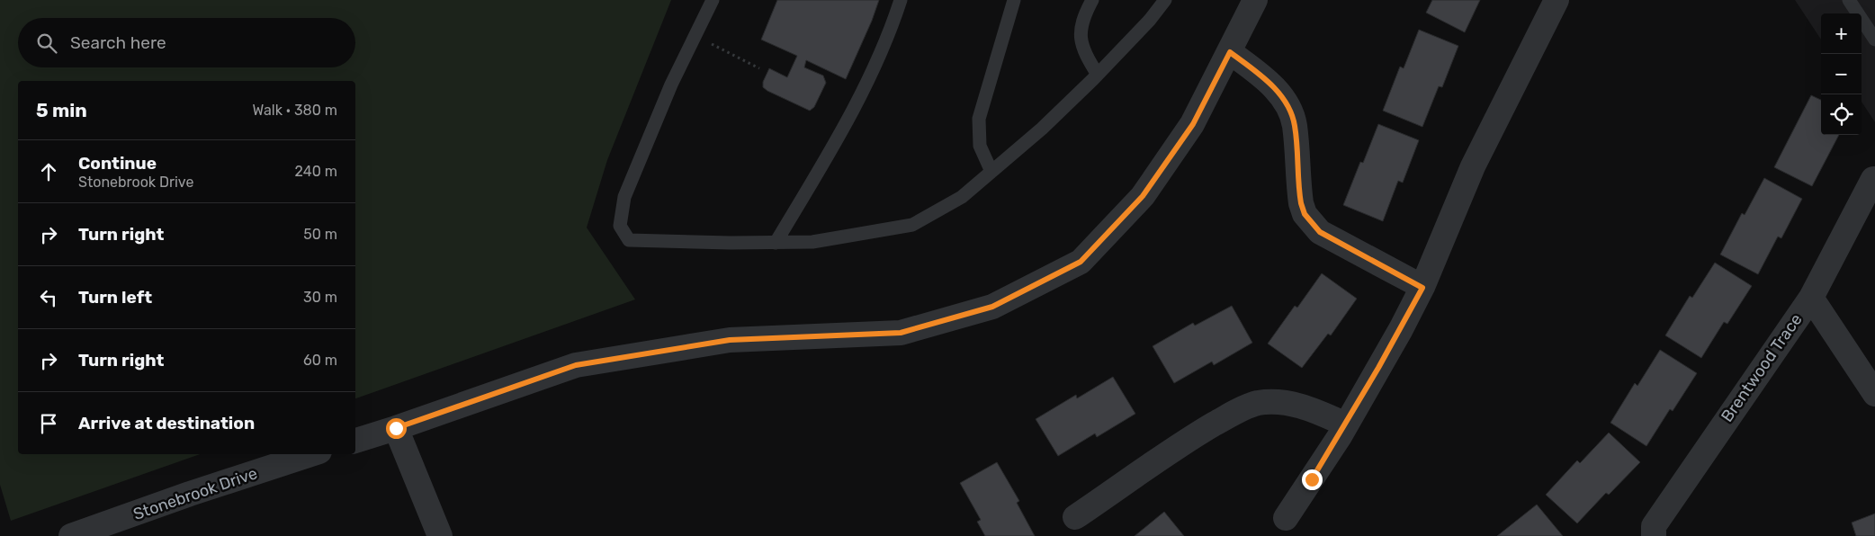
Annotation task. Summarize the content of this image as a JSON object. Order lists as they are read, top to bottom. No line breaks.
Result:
{"streets":{"street":["Brentwood Trace","Stonebrook Drive"]},"page":{"map_buttons":["+","−"],"search":"Search here","heading":["5 min","Walk · 380 m"],"list":[["Continue","Stonebrook Drive","240 m"],["Turn right","50 m"],["Turn left","30 m"],["Turn right","60 m"],"Arrive at destination"]}}
